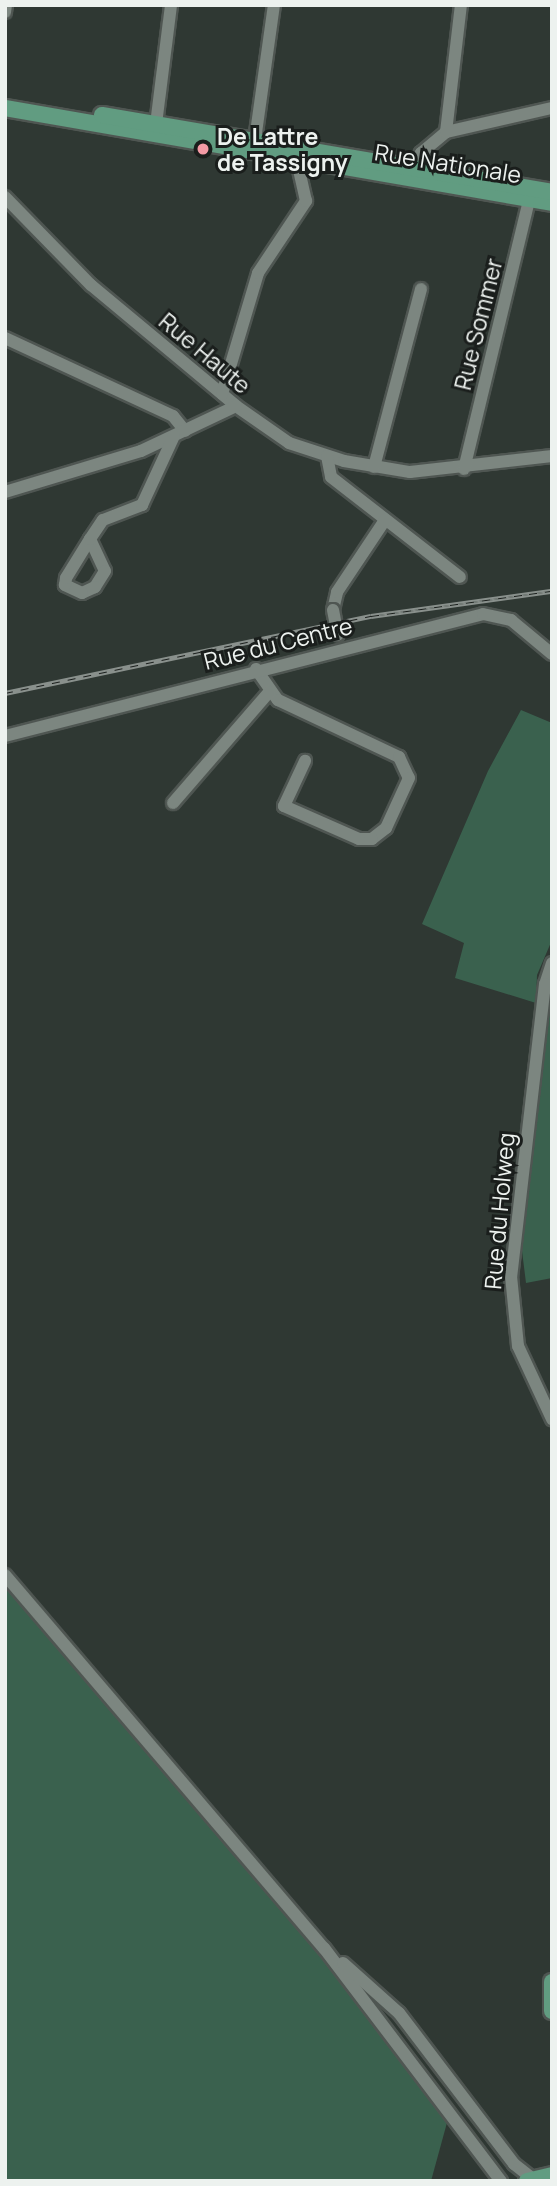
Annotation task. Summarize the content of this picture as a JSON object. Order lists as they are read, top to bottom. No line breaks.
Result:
{"streets":{"main road":["Rue Nationale"],"street":["Rue Sommer","Rue Haute","Rue du Centre","Rue du Holweg"]},"crossings":[["Rue Nationale","Rue Sommer"],["Rue Sommer","Rue Haute"]],"places":["De Lattre de Tassigny"]}
